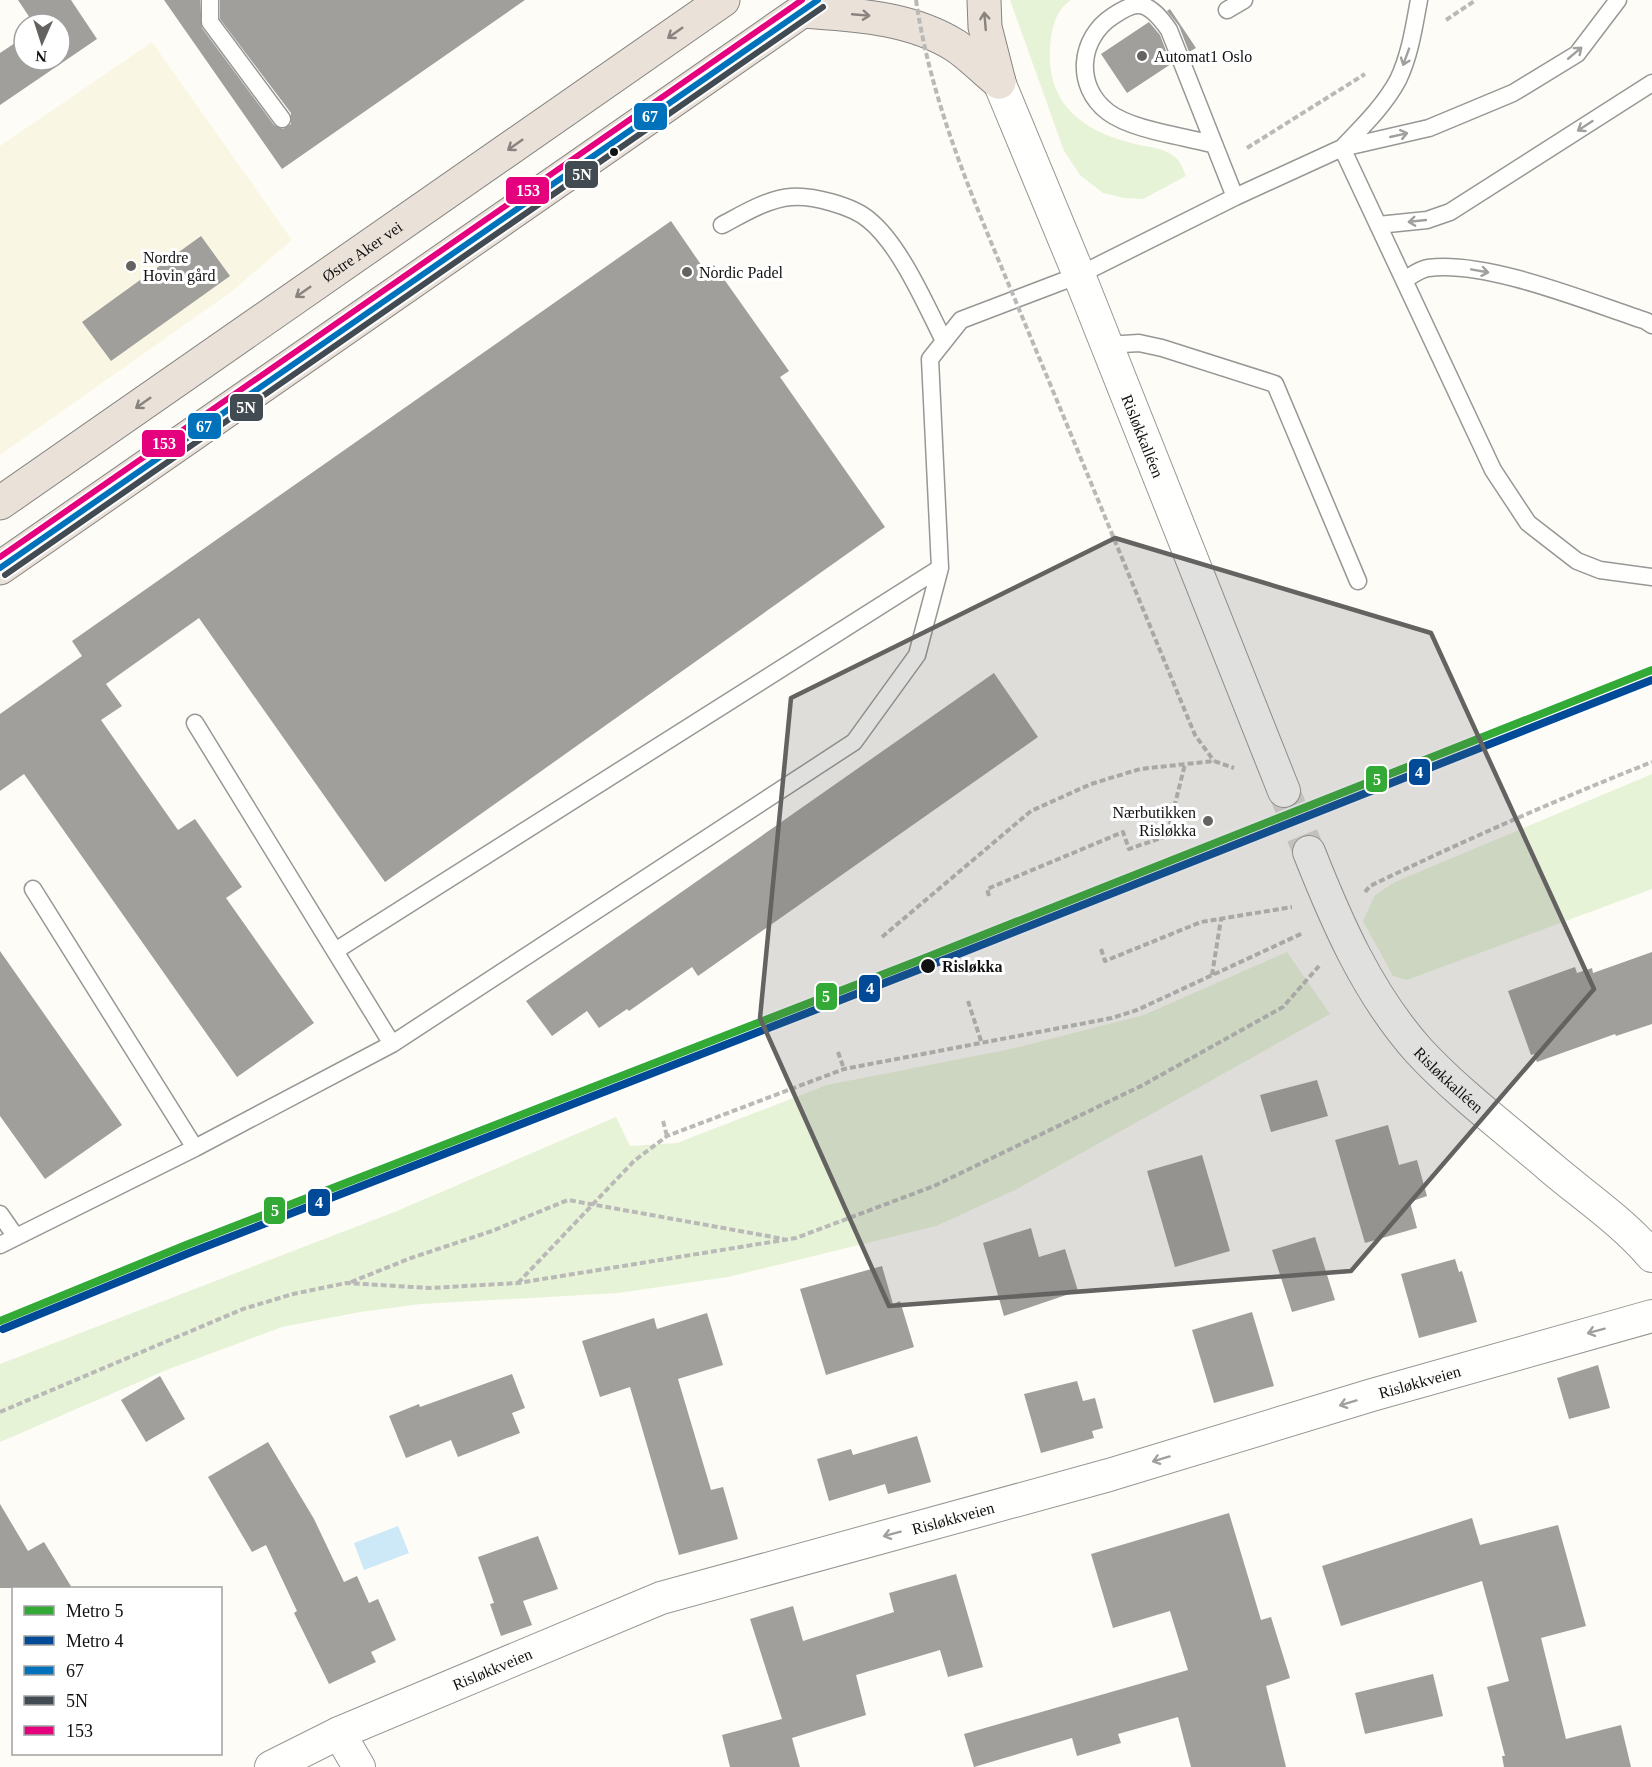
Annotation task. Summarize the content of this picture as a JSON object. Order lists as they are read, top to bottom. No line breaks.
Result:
{"streets":{"highway":["Østre Aker vei"],"street":["Risløkkalléen","Risløkkveien"]},"one_way":["Risløkkveien"],"places":["Automat1 Oslo","Nordre Hovin gård","Nordic Padel","Nærbutikken Risløkka","Risløkka"],"lines":["transit line 67","transit line 153","transit line 5N","metro line 5","metro line 4"],"legend":["Metro 5","Metro 4","67","5N","153"],"north":"bottom"}
